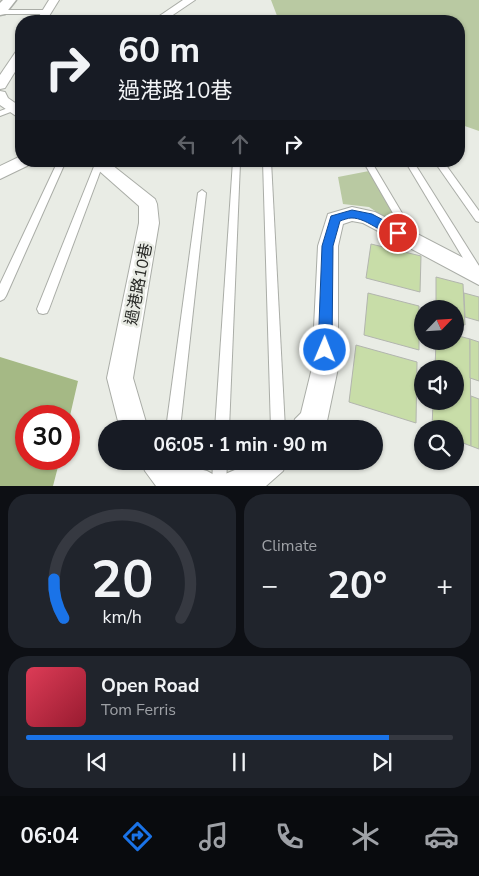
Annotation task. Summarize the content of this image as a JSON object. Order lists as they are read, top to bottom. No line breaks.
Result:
{"streets":{"street":["過港路10巷"]},"north":"top right","page":{"turn":["60 m","過港路10巷"],"limit":"30","trip":"06:05 · 1 min · 90 m","tile":"Climate","heat":["−","20°","+"],"song":["Open Road","Tom Ferris"],"tabs":"06:04","gauge":["20","km/h"]}}
